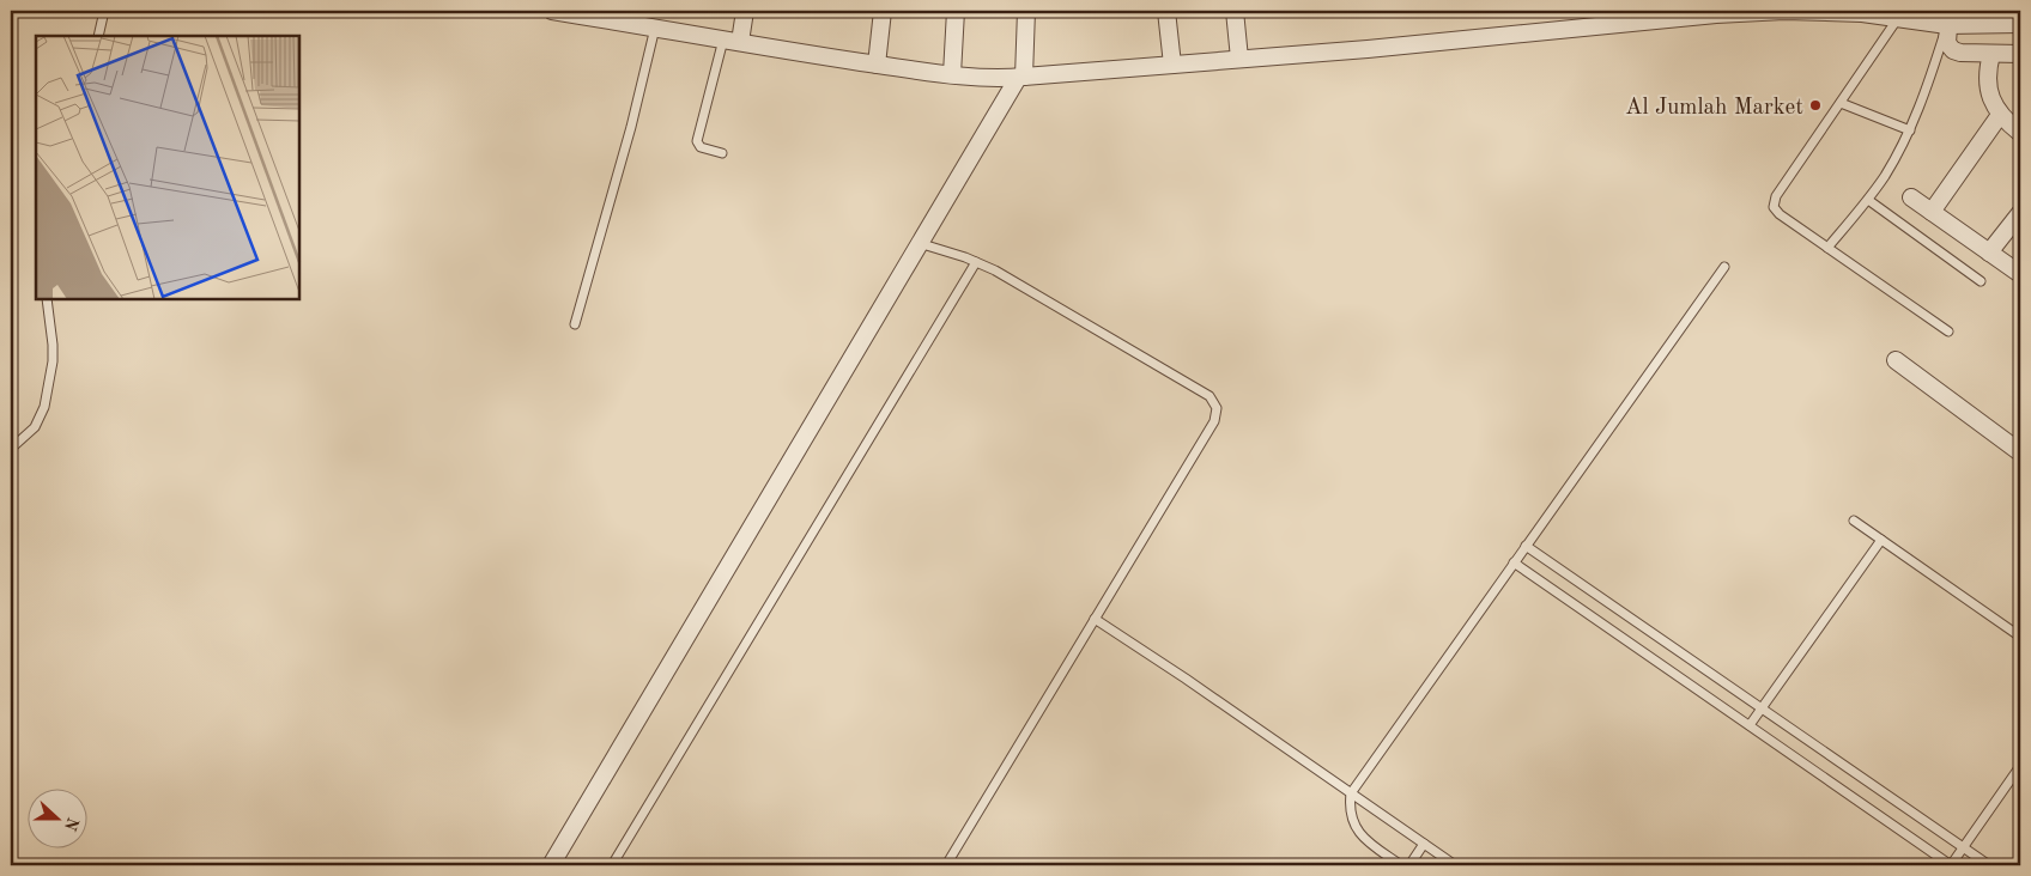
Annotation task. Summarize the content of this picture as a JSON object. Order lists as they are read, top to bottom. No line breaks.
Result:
{"places":["Al Jumlah Market"],"north":"right"}
